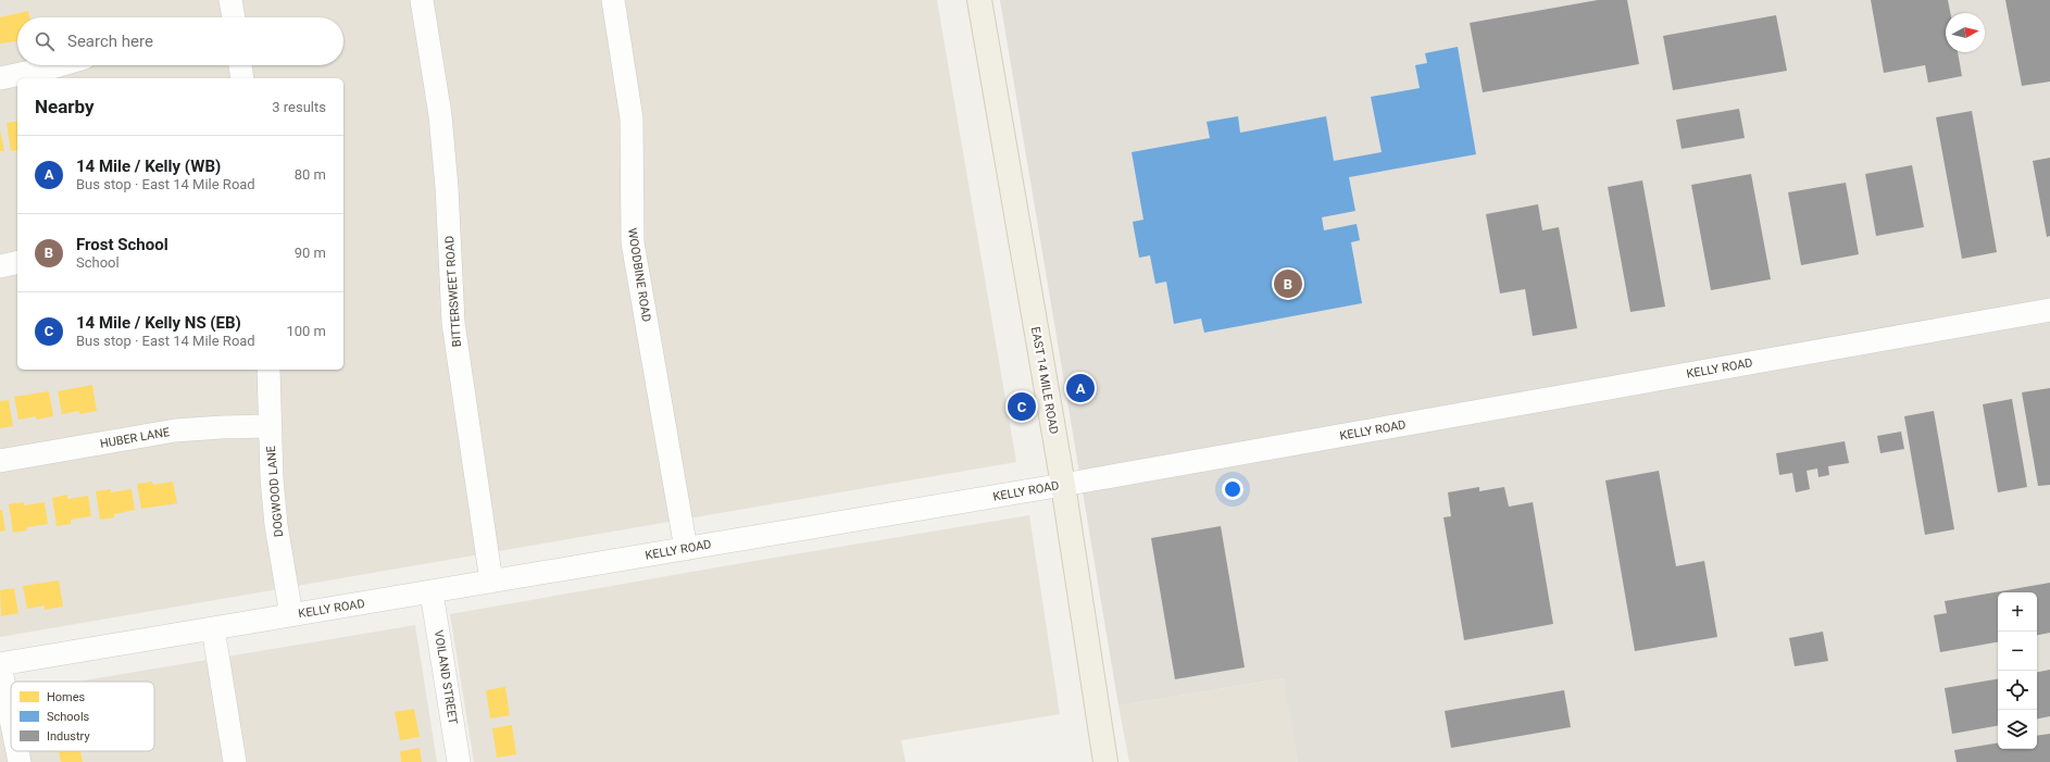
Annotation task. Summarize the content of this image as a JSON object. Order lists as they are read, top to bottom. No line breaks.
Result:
{"streets":{"main road":["EAST 14 MILE ROAD"],"street":["WOODBINE ROAD","BITTERSWEET ROAD","KELLY ROAD","HUBER LANE","DOGWOOD LANE","VOILAND STREET"]},"crossings":[["WOODBINE ROAD","KELLY ROAD"],["BITTERSWEET ROAD","KELLY ROAD"],["KELLY ROAD","EAST 14 MILE ROAD"],["KELLY ROAD","DOGWOOD LANE"],["KELLY ROAD","VOILAND STREET"],["HUBER LANE","DOGWOOD LANE"]],"legend":["Homes","Schools","Industry"],"north":"right","page":{"search":"Search here","heading":["Nearby","3 results"],"list":[{"mark":"A","name":"14 Mile / Kelly (WB)","note":"Bus stop · East 14 Mile Road","value":"80 m"},{"mark":"B","name":"Frost School","note":"School","value":"90 m"},{"mark":"C","name":"14 Mile / Kelly NS (EB)","note":"Bus stop · East 14 Mile Road","value":"100 m"}],"pins":["B","A","C"],"map_buttons":["+","−"]}}
